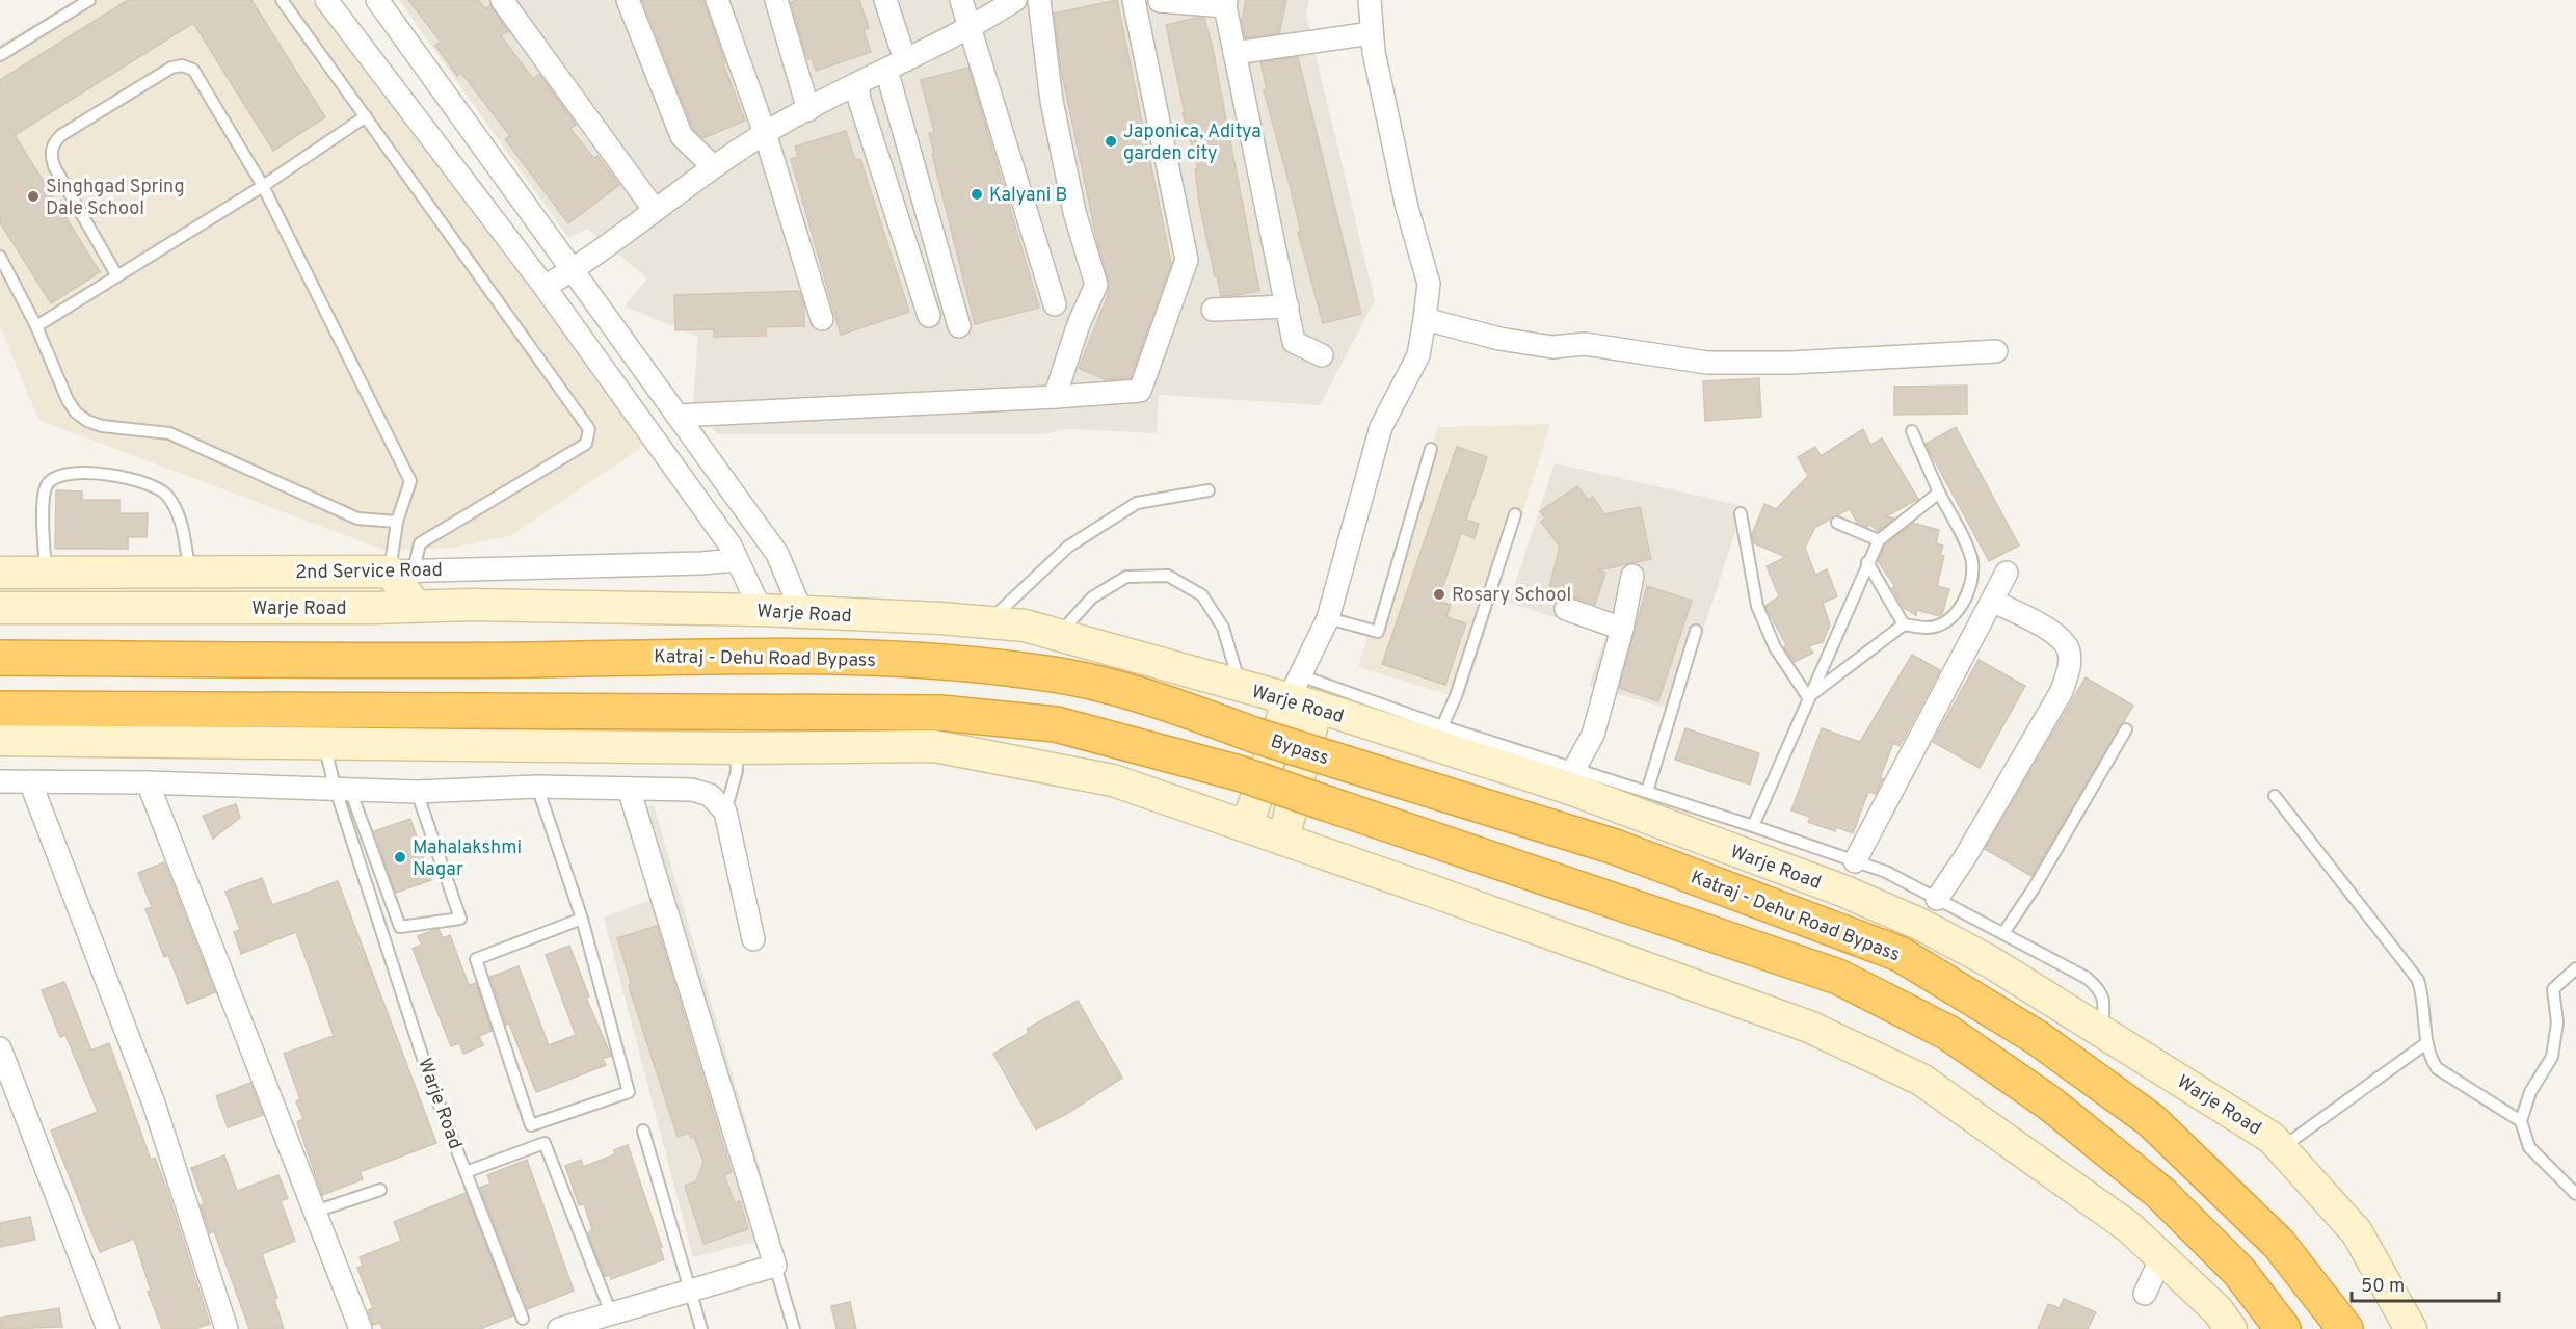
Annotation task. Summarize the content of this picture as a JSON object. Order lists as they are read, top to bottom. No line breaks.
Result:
{"streets":{"highway":["Katraj - Dehu Road Bypass","Bypass"],"street":["2nd Service Road","Warje Road"]},"crossings":[["Katraj - Dehu Road Bypass","Bypass"]],"places":["Japonica, Aditya garden city","Kalyani B","Singhgad Spring Dale School","Rosary School","Mahalakshmi Nagar"],"scale_bar":"50 m"}
